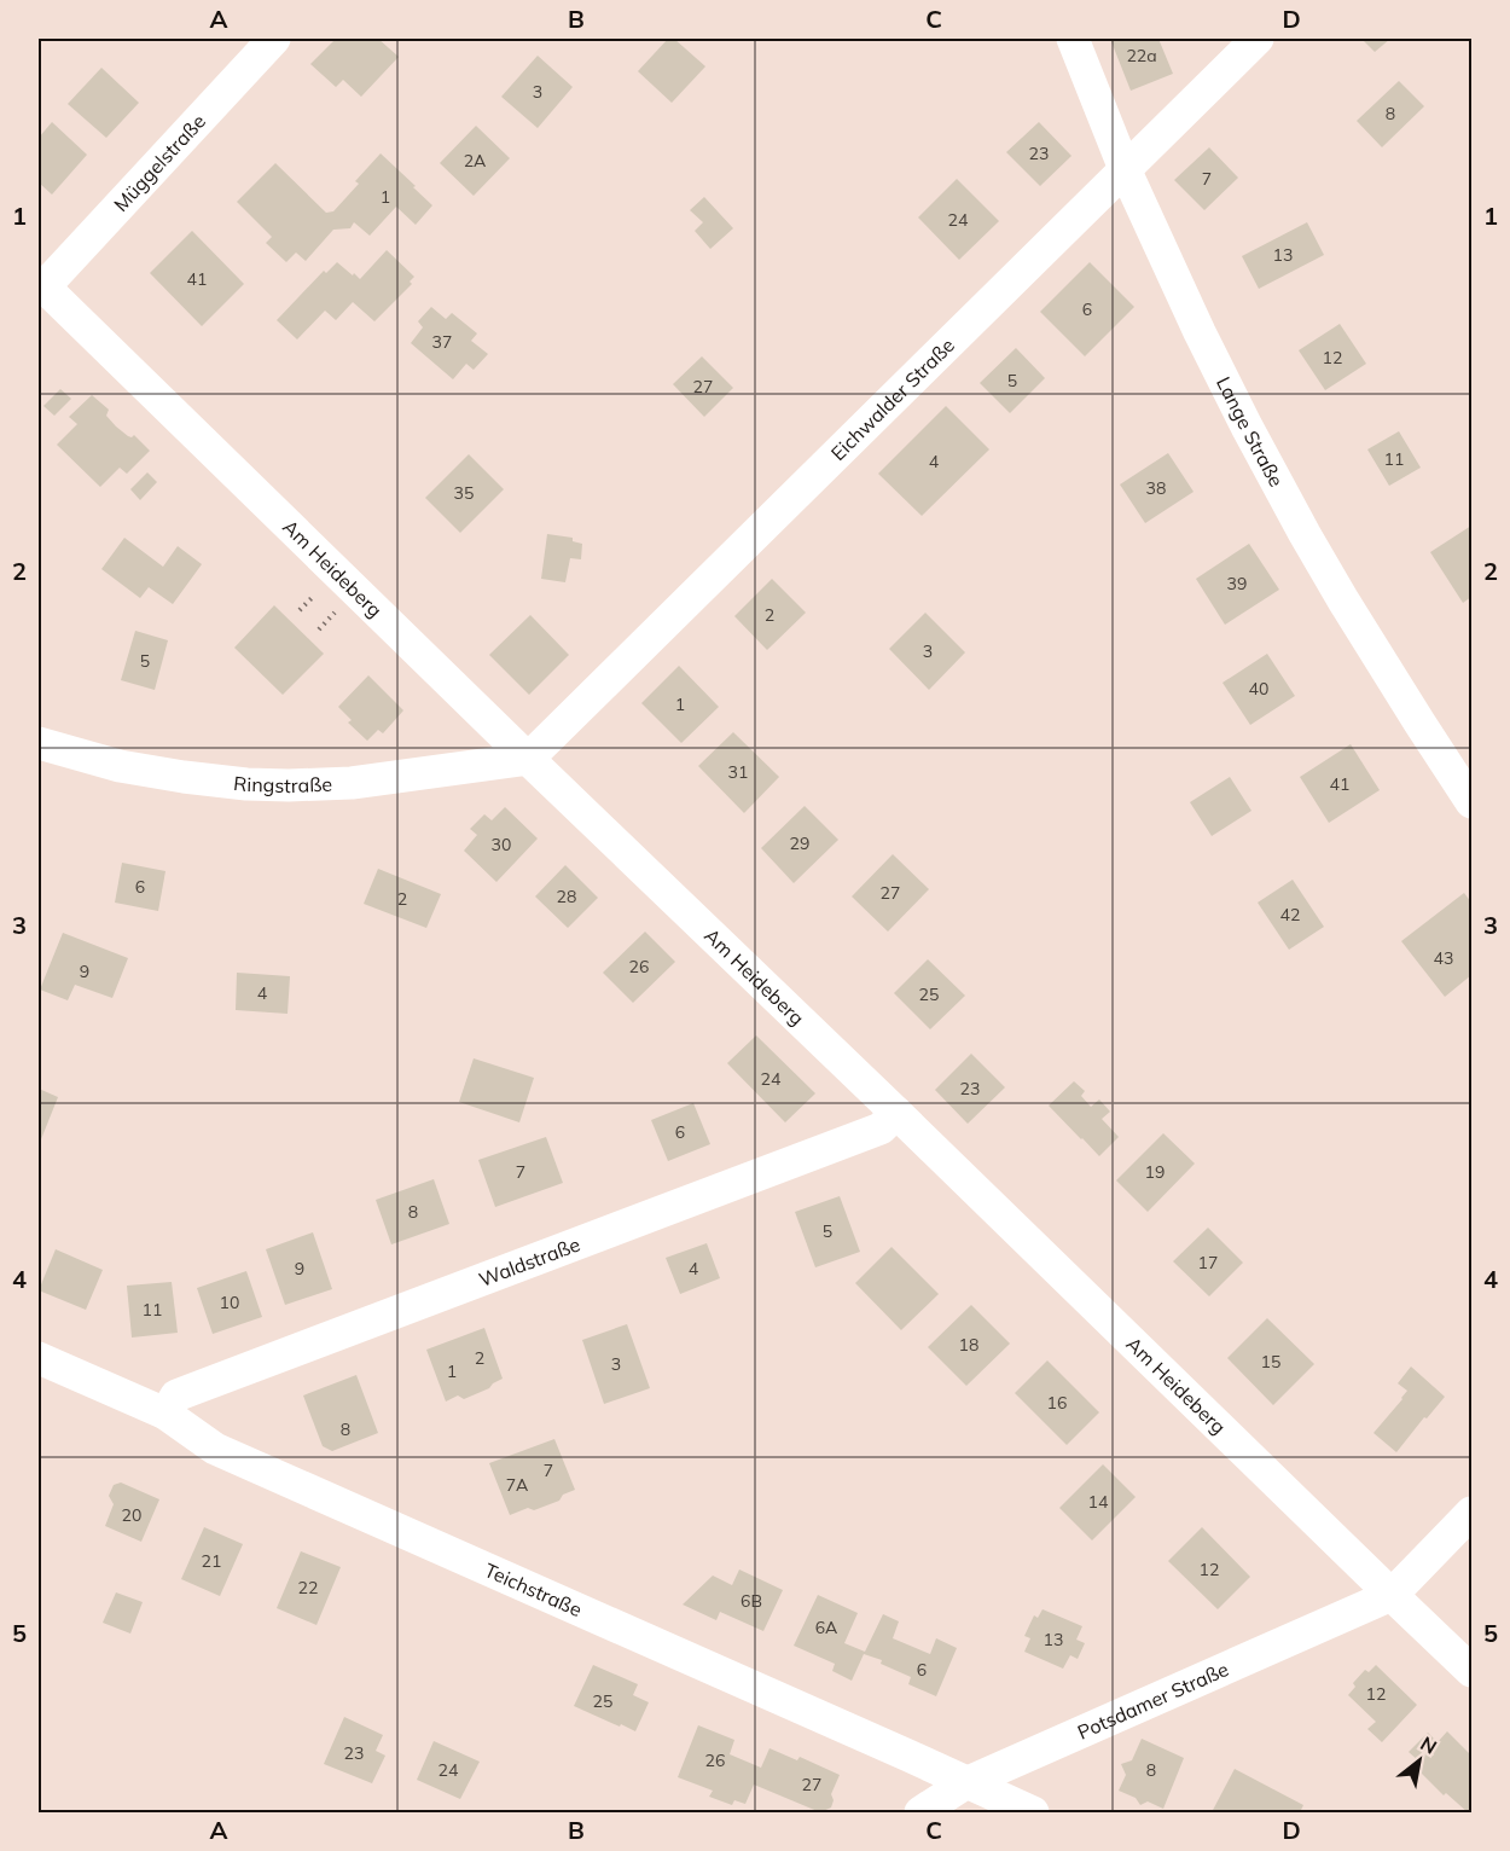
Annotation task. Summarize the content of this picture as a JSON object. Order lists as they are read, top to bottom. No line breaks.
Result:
{"streets":{"street":["Müggelstraße","Eichwalder Straße","Lange Straße","Am Heideberg","Ringstraße","Waldstraße","Teichstraße","Potsdamer Straße"]},"crossings":[["Müggelstraße","Am Heideberg"],["Eichwalder Straße","Lange Straße"],["Eichwalder Straße","Am Heideberg"],["Eichwalder Straße","Ringstraße"],["Am Heideberg","Ringstraße"],["Am Heideberg","Waldstraße"],["Am Heideberg","Potsdamer Straße"],["Waldstraße","Teichstraße"],["Teichstraße","Potsdamer Straße"]],"house_numbers":["22a","3","8","23","2A","7","1","24","13","41","6","37","12","5","27","11","4","38","35","39","2","3","5","40","1","31","41","29","30","6","27","28","2","42","43","26","9","4","25","24","23","6","7","19","8","5","17","9","4","10","11","18","2","15","3","1","16","8","7","7A","14","20","21","12","22","6B","6A","13","6","12","25","23","26","24","8","27"],"north":"top right","grid":{"columns":["A","B","C","D"],"rows":["1","2","3","4","5"]}}
